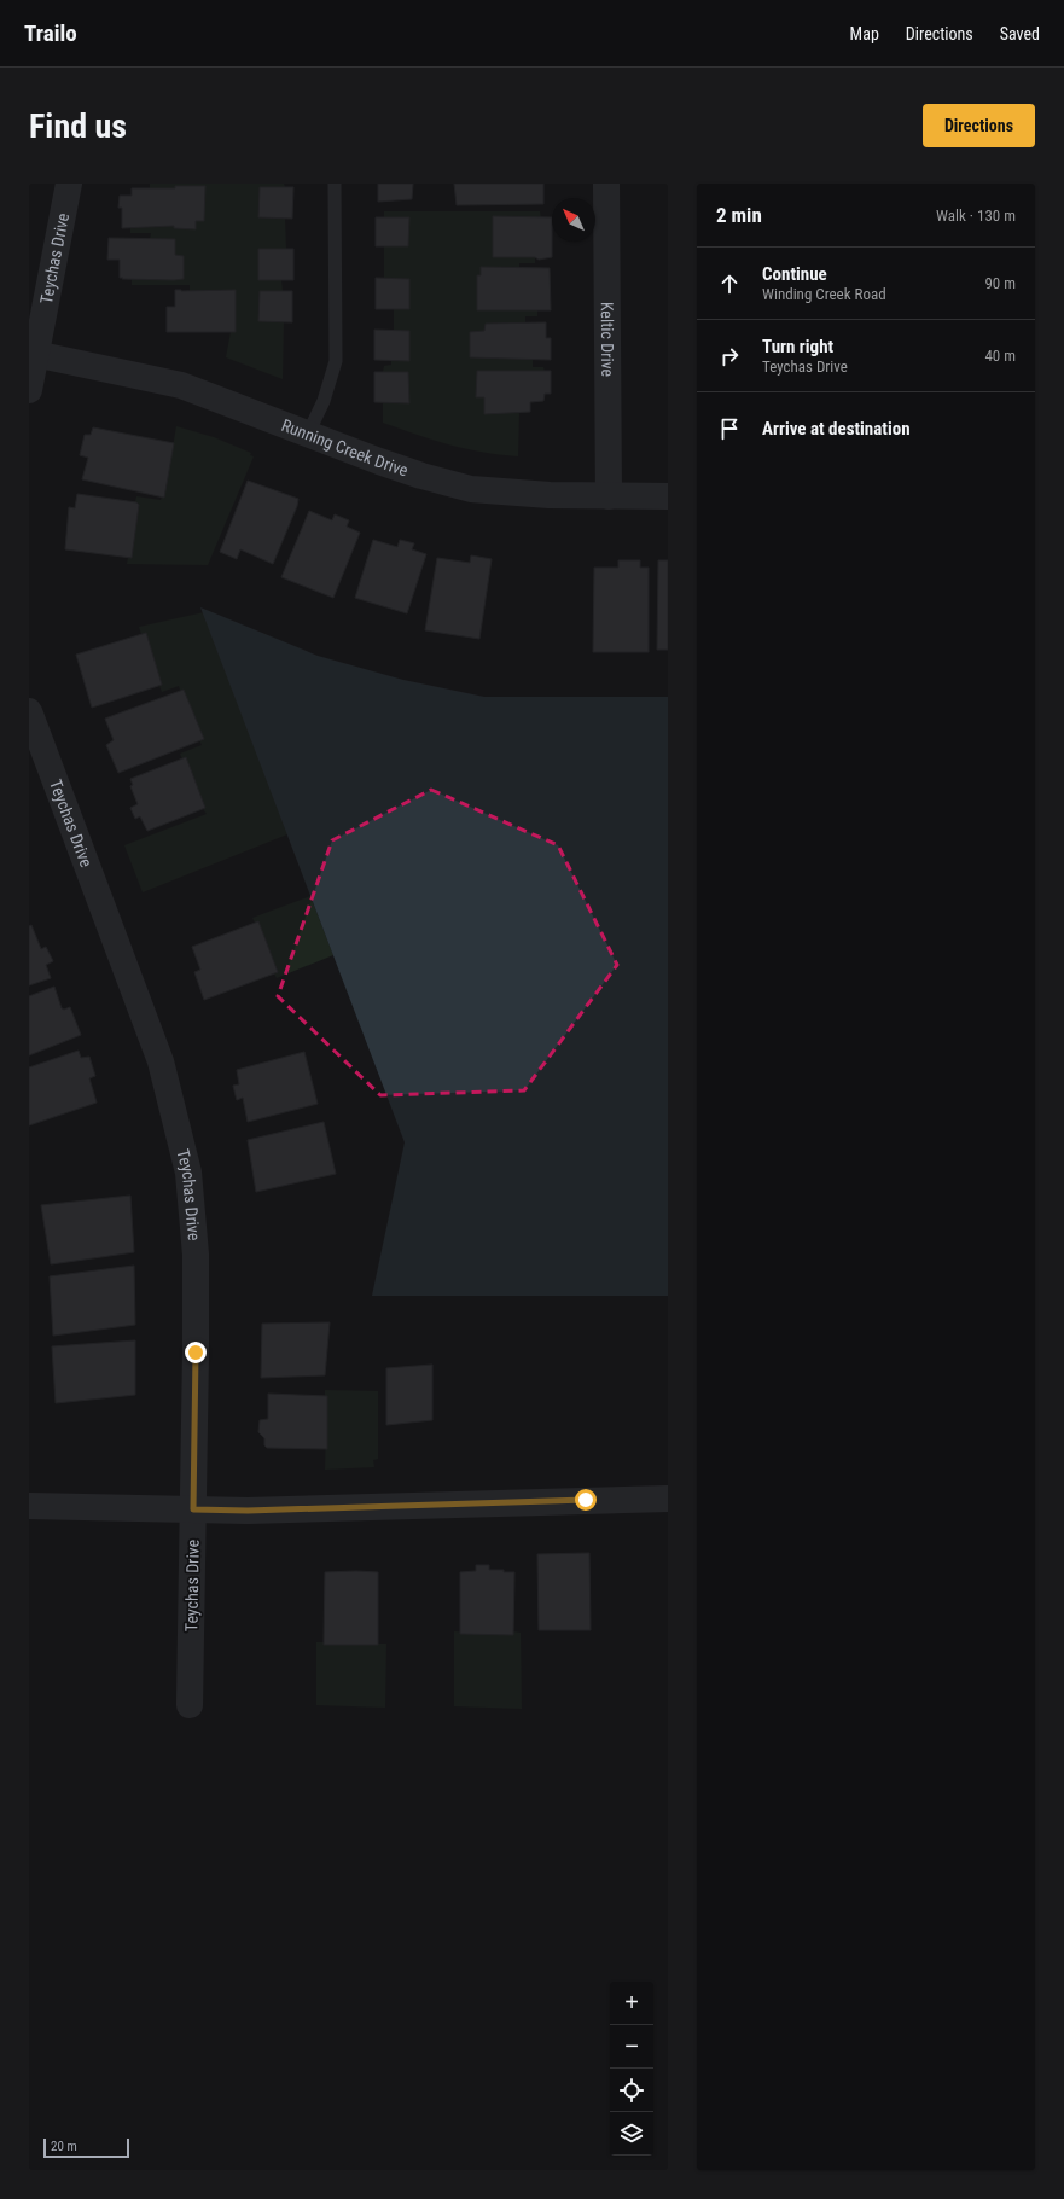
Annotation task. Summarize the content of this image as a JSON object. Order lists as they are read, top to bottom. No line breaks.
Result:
{"streets":{"street":["Teychas Drive","Keltic Drive","Running Creek Drive"]},"crossings":[["Teychas Drive","Running Creek Drive"],["Keltic Drive","Running Creek Drive"]],"scale_bar":"20 m","north":"top left","page":{"header":"Trailo","nav":["Map","Directions","Saved"],"buttons":"Directions","title":"Find us","heading":["2 min","Walk · 130 m"],"list":[["Continue","Winding Creek Road","90 m"],["Turn right","Teychas Drive","40 m"],"Arrive at destination"],"map_buttons":["+","−"],"scale":"20 m"}}
